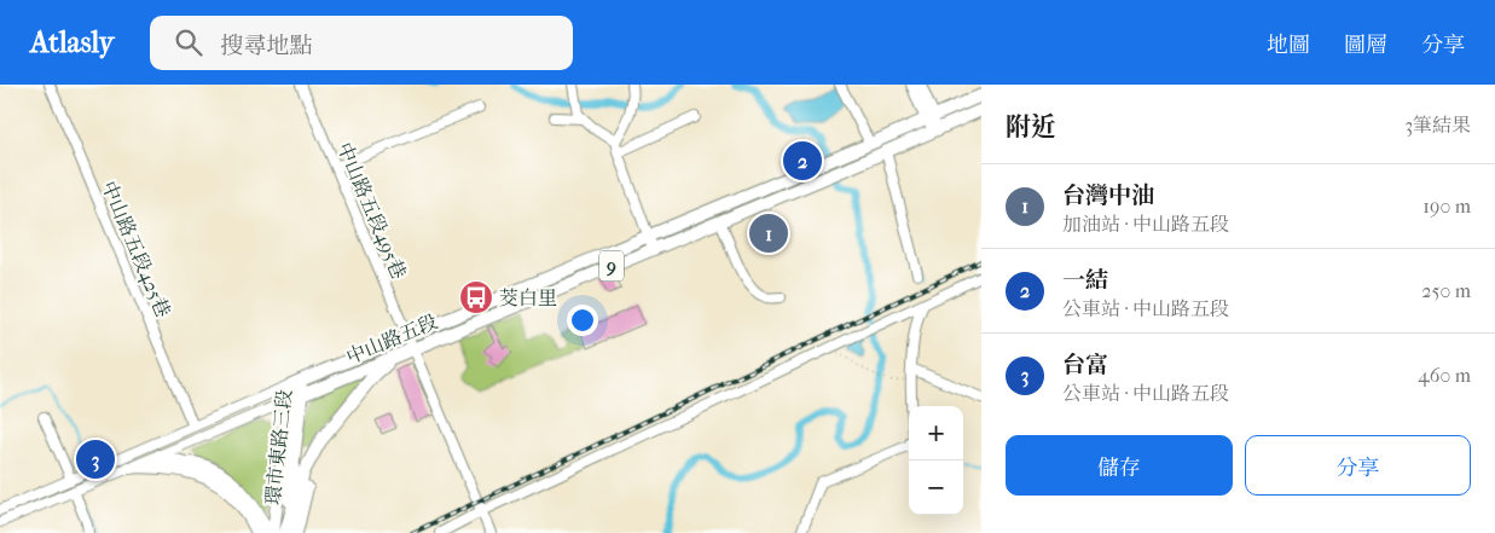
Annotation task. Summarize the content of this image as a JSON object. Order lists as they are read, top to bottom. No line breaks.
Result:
{"streets":{"main road":["9","中山路五段","環市東路三段"],"street":["中山路五段495巷","中山路五段425巷"]},"crossings":[["中山路五段495巷","中山路五段"],["中山路五段425巷","中山路五段"],["9","中山路五段"],["中山路五段","環市東路三段"]],"places":{"bus stop":["茭白里"]},"page":{"header":"Atlasly","search":"搜尋地點","nav":["地圖","圖層","分享"],"heading":["附近","3筆結果"],"pins":["2","1","3"],"list":[{"mark":"1","name":"台灣中油","note":"加油站 · 中山路五段","value":"190 m"},{"mark":"2","name":"一結","note":"公車站 · 中山路五段","value":"250 m"},{"mark":"3","name":"台富","note":"公車站 · 中山路五段","value":"460 m"}],"map_buttons":["+","−"],"buttons":["儲存","分享"]}}
